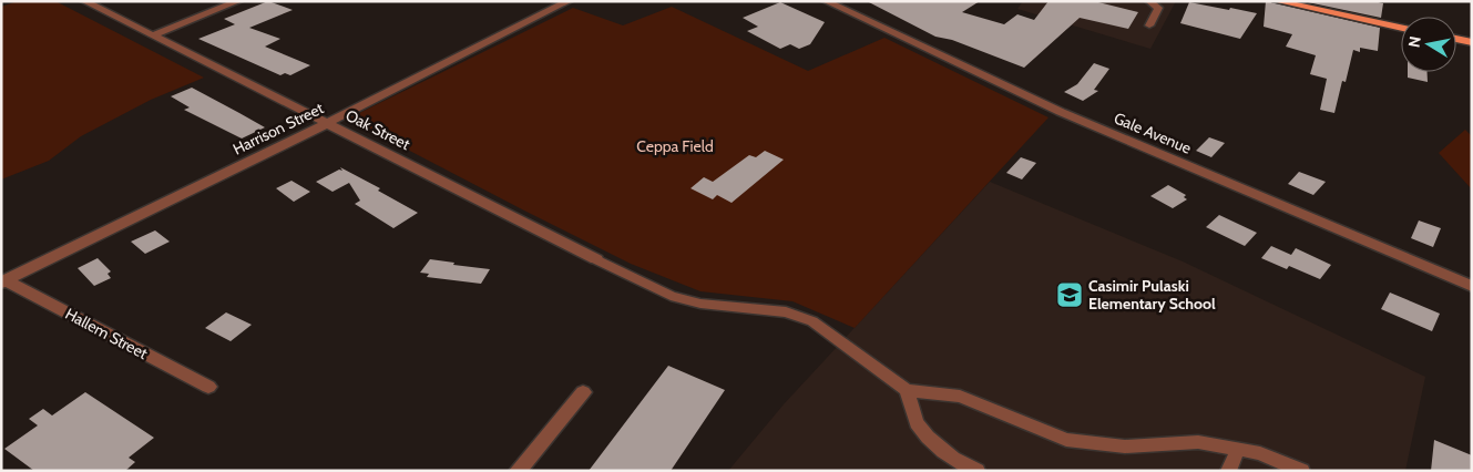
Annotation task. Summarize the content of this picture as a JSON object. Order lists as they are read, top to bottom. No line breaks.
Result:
{"streets":{"street":["Harrison Street","Oak Street","Gale Avenue","Hallem Street"]},"crossings":[["Harrison Street","Oak Street"],["Harrison Street","Hallem Street"]],"parks":["Ceppa Field"],"places":{"school or university":["Casimir Pulaski Elementary School"]},"north":"left"}
